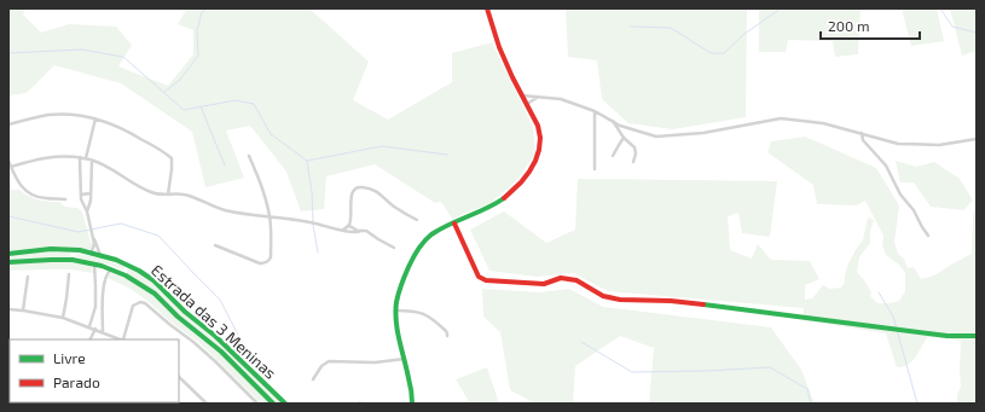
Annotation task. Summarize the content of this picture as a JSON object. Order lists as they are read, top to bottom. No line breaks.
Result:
{"streets":{"main road":["Estrada das 3 Meninas"]},"legend":["Livre","Parado"],"scale_bar":"200 m"}
